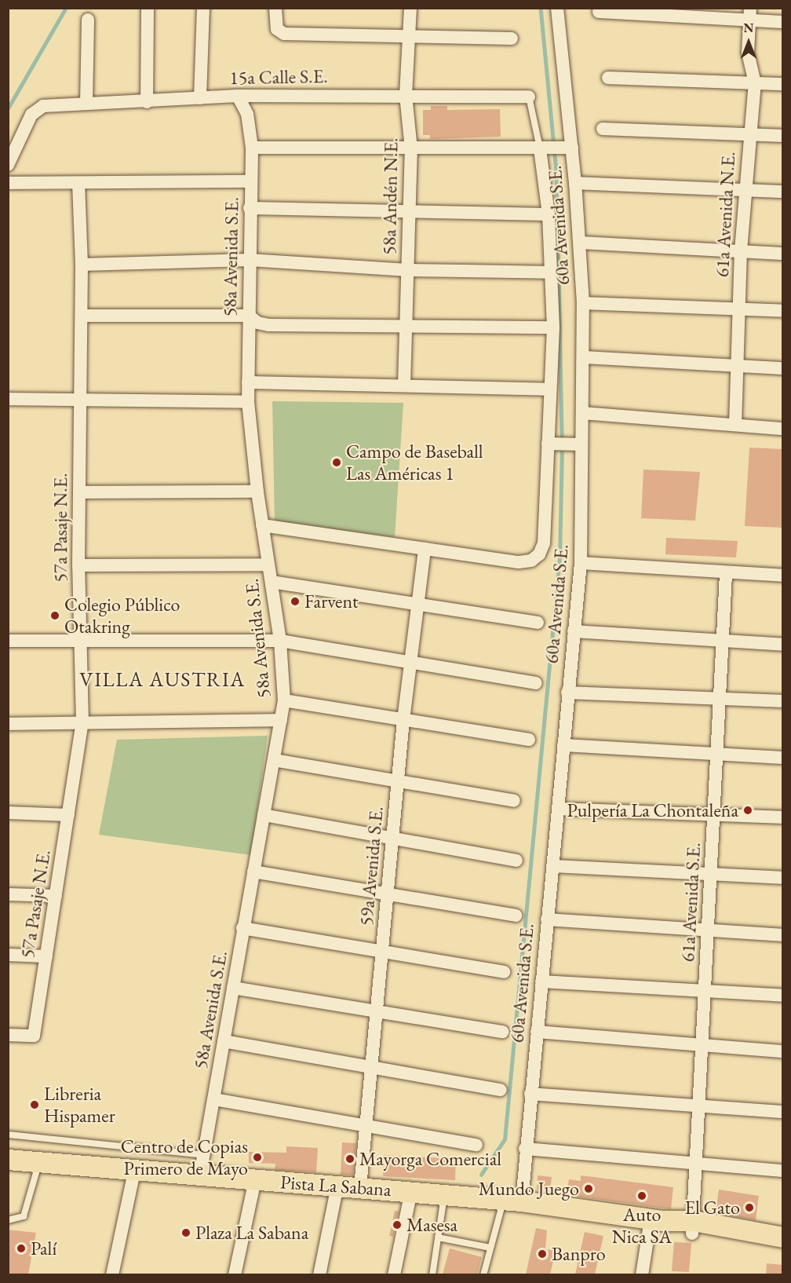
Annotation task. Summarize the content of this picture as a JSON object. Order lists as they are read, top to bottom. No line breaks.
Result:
{"streets":{"main road":["Pista La Sabana"],"street":["15a Calle S.E.","58a Andén N.E.","61a Avenida N.E.","60a Avenida S.E.","58a Avenida S.E.","57a Pasaje N.E.","59a Avenida S.E.","61a Avenida S.E."]},"crossings":[["15a Calle S.E.","58a Andén N.E."],["15a Calle S.E.","58a Avenida S.E."],["60a Avenida S.E.","Pista La Sabana"],["58a Avenida S.E.","Pista La Sabana"],["59a Avenida S.E.","Pista La Sabana"],["61a Avenida S.E.","Pista La Sabana"]],"districts":["VILLA AUSTRIA"],"places":["Campo de Baseball Las Américas 1","Farvent","Colegio Público Otakring","Pulpería La Chontaleña","Libreria Hispamer","Centro de Copias Primero de Mayo","Mayorga Comercial","Mundo Juego","Auto Nica SA","El Gato","Masesa","Plaza La Sabana","Palí","Banpro"],"north":"top"}
